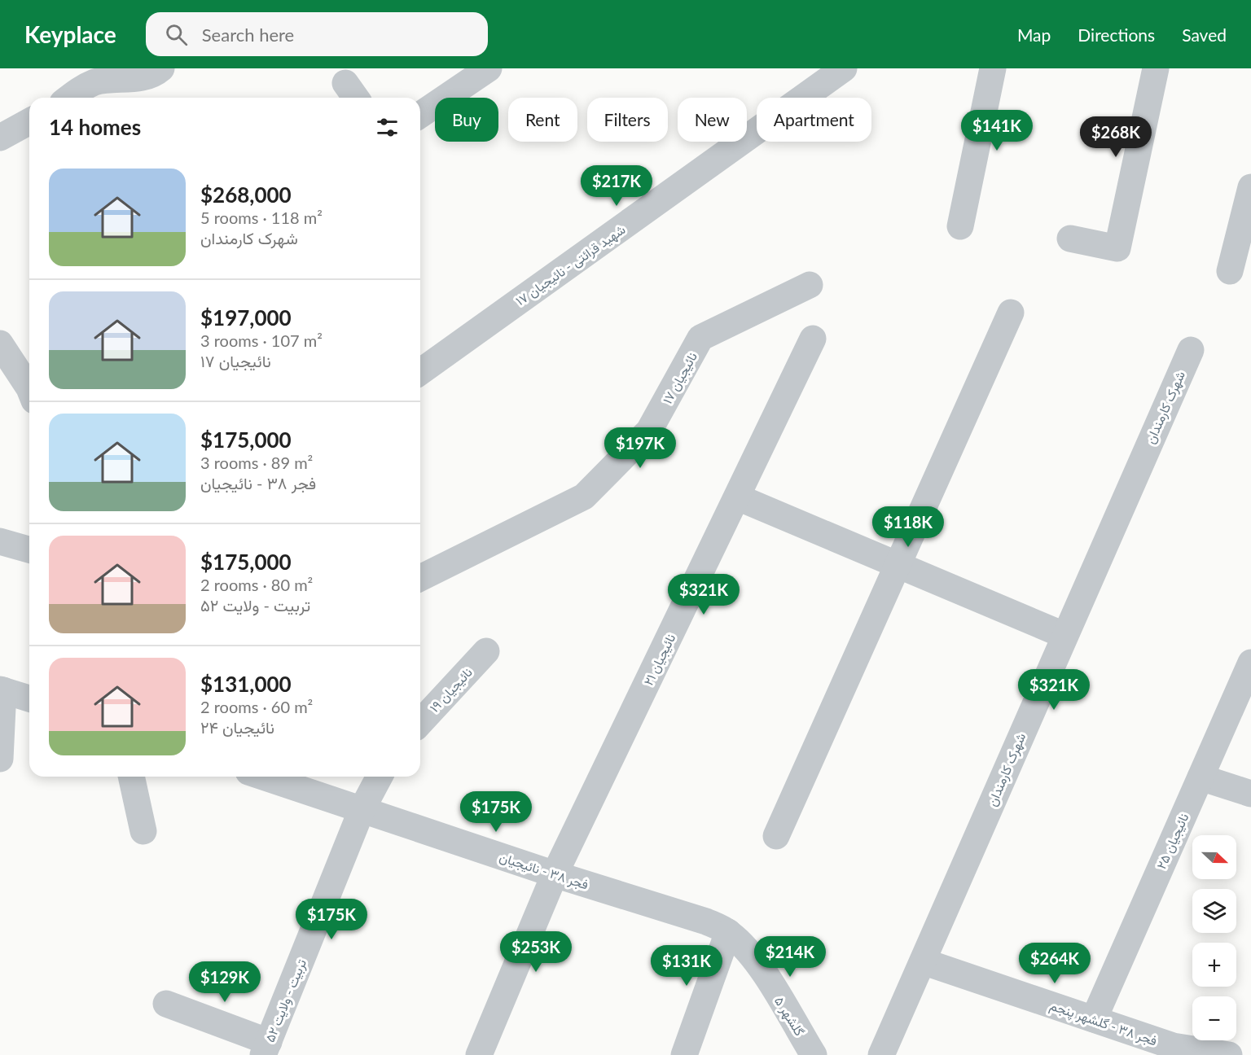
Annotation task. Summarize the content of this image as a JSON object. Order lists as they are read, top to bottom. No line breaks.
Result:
{"streets":{"street":["شهید قرائتی - نائیجیان ۱۷","نائیجیان ۱۷","شهرک کارمندان","نائیجیان ۲۱","نائیجیان ۱۹","نائیجیان ۲۵","فجر ۳۸ - نائیجیان","تربیت - ولایت ۵۲","گلشهر ۵","فجر ۳۸ - گلشهر پنجم"]},"crossings":[["شهرک کارمندان","فجر ۳۸ - گلشهر پنجم"],["نائیجیان ۲۱","فجر ۳۸ - نائیجیان"],["نائیجیان ۲۵","فجر ۳۸ - گلشهر پنجم"],["فجر ۳۸ - نائیجیان","تربیت - ولایت ۵۲"],["فجر ۳۸ - نائیجیان","گلشهر ۵"]],"north":"right","page":{"header":"Keyplace","search":"Search here","nav":["Map","Directions","Saved"],"chip":["Buy","Rent","Filters","New","Apartment"],"heading":"14 homes","price":["$141K","$268K","$217K","$197K","$118K","$321K","$321K","$175K","$175K","$253K","$214K","$264K","$131K","$129K"],"list":[{"name":"$268,000","note":"5 rooms · 118 m² · شهرک کارمندان"},{"name":"$197,000","note":"3 rooms · 107 m² · نائیجیان ۱۷"},{"name":"$175,000","note":"3 rooms · 89 m² · فجر ۳۸ - نائیجیان"},{"name":"$175,000","note":"2 rooms · 80 m² · تربیت - ولایت ۵۲"},{"name":"$131,000","note":"2 rooms · 60 m² · نائیجیان ۲۴"}],"map_buttons":["+","−"]}}
